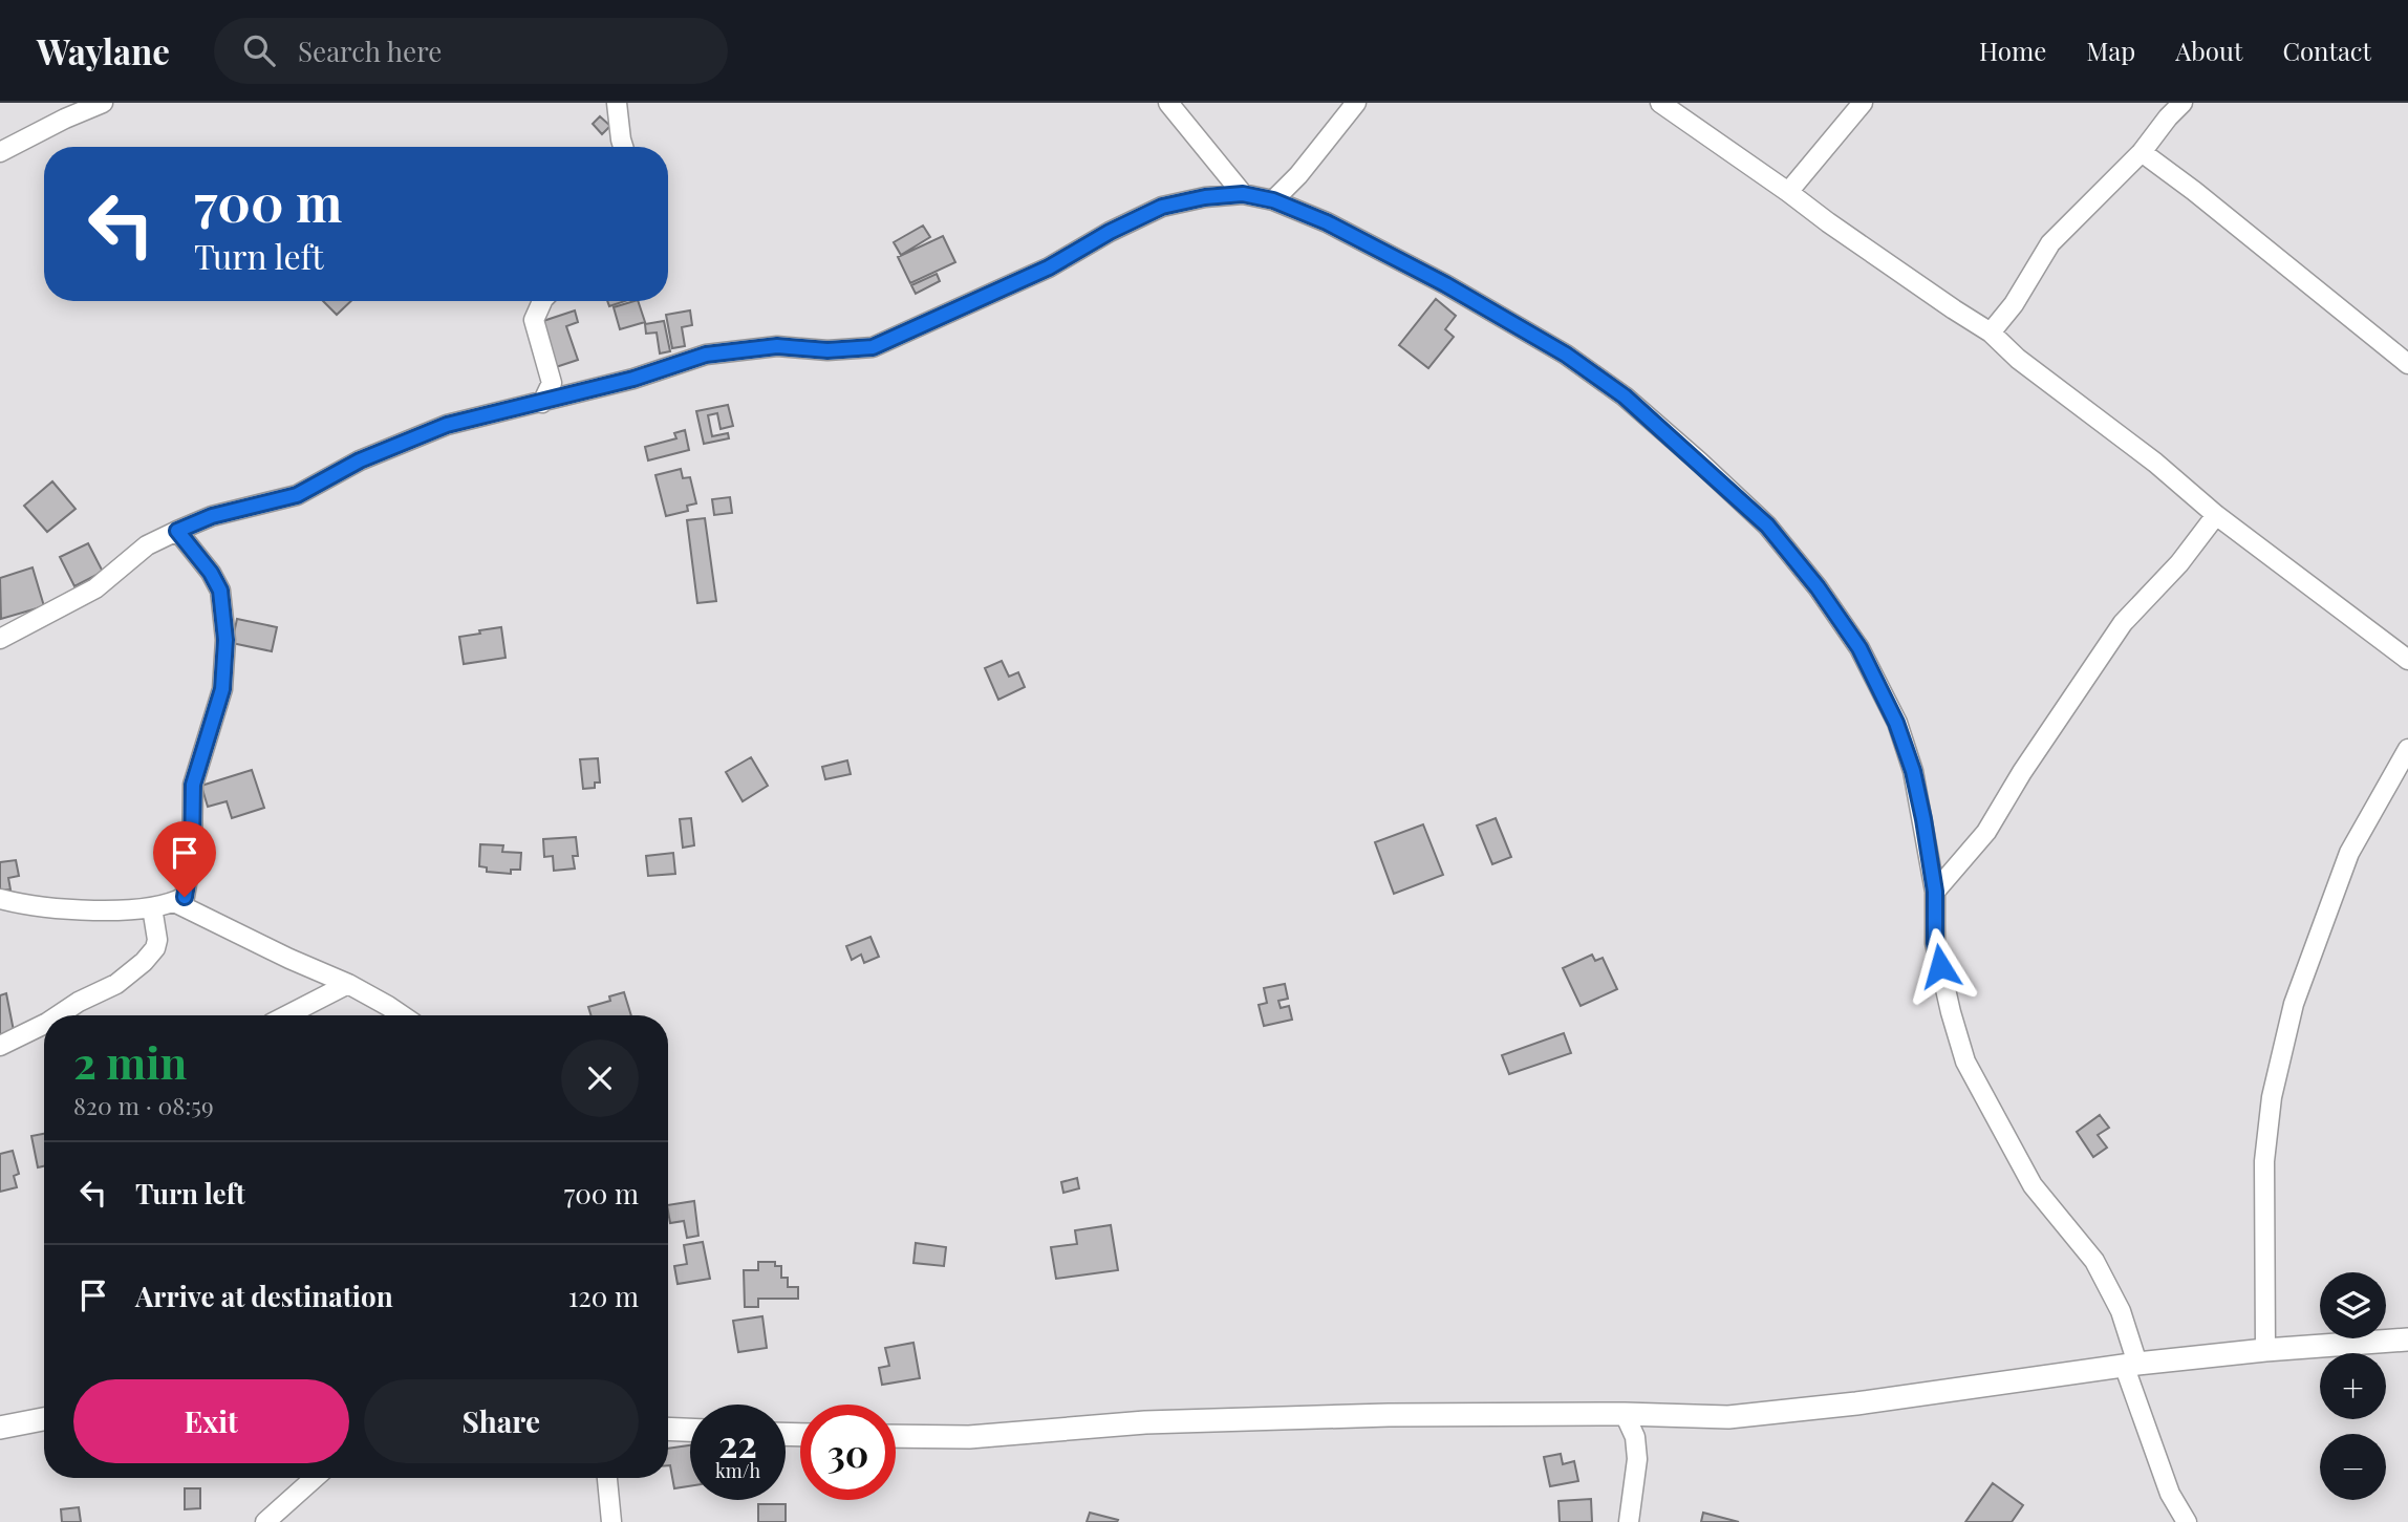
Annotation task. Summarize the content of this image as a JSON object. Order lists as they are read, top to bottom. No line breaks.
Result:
{"page":{"header":"Waylane","search":"Search here","nav":["Home","Map","About","Contact"],"turn":["700 m","Turn left"],"heading":["2 min","820 m · 08:59"],"list":[{"name":"Turn left","value":"700 m"},{"name":"Arrive at destination","value":"120 m"}],"map_buttons":["+","−"],"buttons":["Exit","Share"],"speed":"22 km/h","limit":"30"}}
